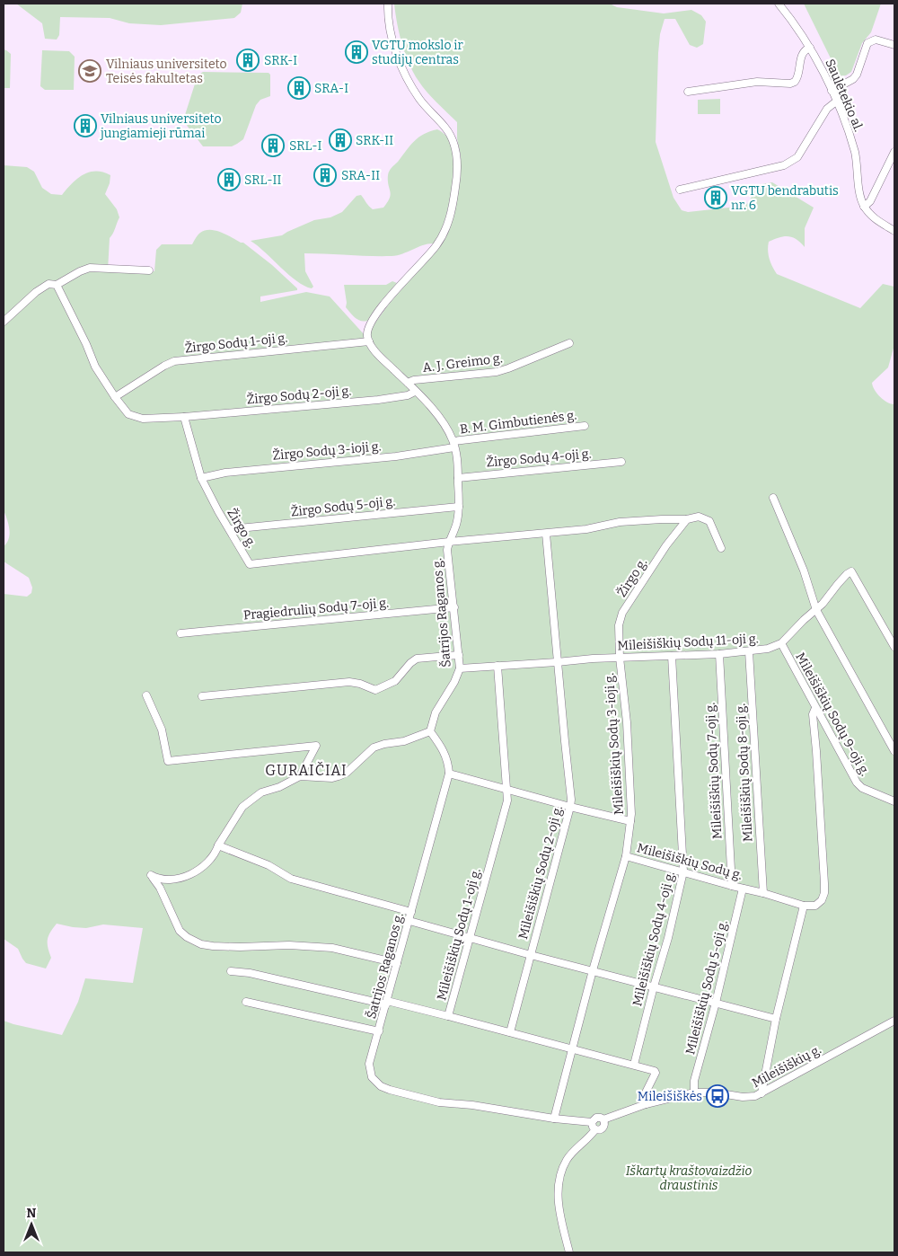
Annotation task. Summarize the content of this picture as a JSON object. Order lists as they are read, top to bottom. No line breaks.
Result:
{"streets":{"street":["Saulėtekio al.","Žirgo Sodų 1-oji g.","A. J. Greimo g.","Žirgo Sodų 2-oji g.","B. M. Gimbutienės g.","Žirgo Sodų 3-ioji g.","Žirgo Sodų 4-oji g.","Žirgo Sodų 5-oji g.","Žirgo g.","Pragiedrulių Sodų 7-oji g.","Šatrijos Raganos g.","Mileišiškių Sodų 11-oji g.","Mileišiškių Sodų 9-oji g.","Mileišiškių Sodų 3-ioji g.","Mileišiškių Sodų 7-oji g.","Mileišiškių Sodų 8-oji g.","Mileišiškių Sodų g.","Mileišiškių Sodų 2-oji g.","Mileišiškių Sodų 1-oji g.","Mileišiškių Sodų 4-oji g.","Mileišiškių Sodų 5-oji g.","Mileišiškių g."]},"crossings":[["Žirgo Sodų 1-oji g.","Šatrijos Raganos g."],["A. J. Greimo g.","Šatrijos Raganos g."],["Žirgo Sodų 2-oji g.","Žirgo g."],["Žirgo Sodų 2-oji g.","Šatrijos Raganos g."],["B. M. Gimbutienės g.","Žirgo Sodų 3-ioji g."],["B. M. Gimbutienės g.","Šatrijos Raganos g."],["Žirgo Sodų 3-ioji g.","Žirgo g."],["Žirgo Sodų 3-ioji g.","Šatrijos Raganos g."],["Žirgo Sodų 4-oji g.","Šatrijos Raganos g."],["Žirgo Sodų 5-oji g.","Žirgo g."],["Žirgo Sodų 5-oji g.","Šatrijos Raganos g."],["Žirgo g.","Šatrijos Raganos g."],["Žirgo g.","Mileišiškių Sodų 11-oji g."],["Žirgo g.","Mileišiškių Sodų 3-ioji g."],["Pragiedrulių Sodų 7-oji g.","Šatrijos Raganos g."],["Šatrijos Raganos g.","Mileišiškių Sodų 11-oji g."],["Šatrijos Raganos g.","Mileišiškių Sodų g."],["Šatrijos Raganos g.","Mileišiškių g."],["Mileišiškių Sodų 11-oji g.","Mileišiškių Sodų 9-oji g."],["Mileišiškių Sodų 11-oji g.","Mileišiškių Sodų 3-ioji g."],["Mileišiškių Sodų 11-oji g.","Mileišiškių Sodų 7-oji g."],["Mileišiškių Sodų 11-oji g.","Mileišiškių Sodų 8-oji g."],["Mileišiškių Sodų 11-oji g.","Mileišiškių Sodų 2-oji g."],["Mileišiškių Sodų 11-oji g.","Mileišiškių Sodų 1-oji g."],["Mileišiškių Sodų 11-oji g.","Mileišiškių Sodų 4-oji g."],["Mileišiškių Sodų 3-ioji g.","Mileišiškių Sodų g."],["Mileišiškių Sodų 7-oji g.","Mileišiškių Sodų g."],["Mileišiškių Sodų 8-oji g.","Mileišiškių Sodų g."],["Mileišiškių Sodų g.","Mileišiškių Sodų 1-oji g."],["Mileišiškių Sodų g.","Mileišiškių Sodų 4-oji g."],["Mileišiškių Sodų g.","Mileišiškių Sodų 5-oji g."],["Mileišiškių Sodų 2-oji g.","Mileišiškių Sodų 1-oji g."],["Mileišiškių Sodų 1-oji g.","Mileišiškių Sodų 4-oji g."],["Mileišiškių Sodų 1-oji g.","Mileišiškių g."],["Mileišiškių Sodų 5-oji g.","Mileišiškių g."]],"districts":["GURAIČIAI"],"parks":["Iškartų kraštovaizdžio draustinis"],"places":{"building":["VGTU mokslo ir studijų centras","SRK-I","SRA-I","Vilniaus universiteto jungiamieji rūmai","SRK-II","SRL-I","SRA-II","SRL-II","VGTU bendrabutis nr. 6"],"school or university":["Vilniaus universiteto Teisės fakultetas"],"bus stop":["Mileišiškės"]},"north":"top"}
